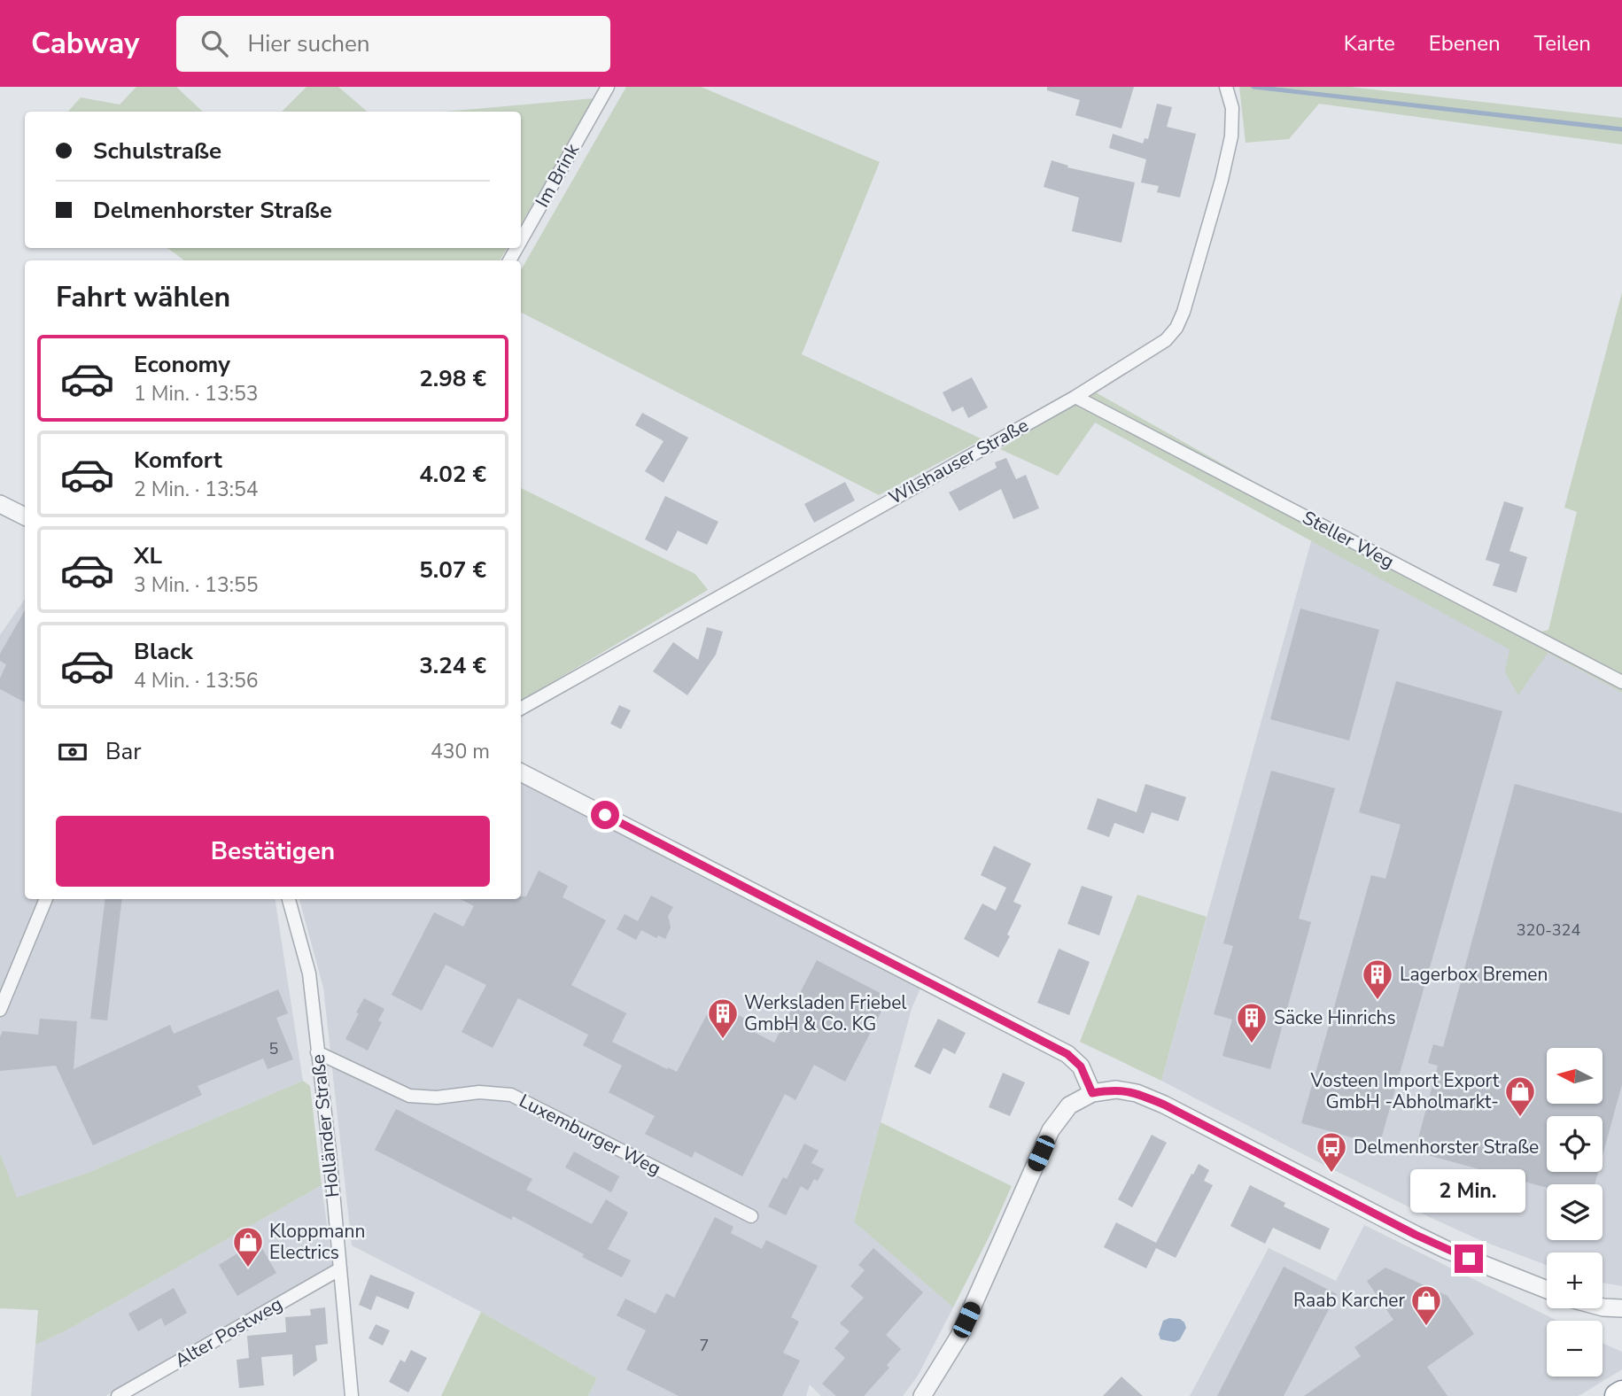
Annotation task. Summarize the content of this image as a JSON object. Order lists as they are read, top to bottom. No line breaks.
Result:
{"streets":{"street":["Im Brink","Wilshauser Straße","Steller Weg","Holländer Straße","Luxemburger Weg","Alter Postweg"]},"crossings":[["Wilshauser Straße","Steller Weg"],["Holländer Straße","Luxemburger Weg"],["Holländer Straße","Alter Postweg"]],"places":{"building":["Lagerbox Bremen","Werksladen Friebel GmbH & Co. KG","Säcke Hinrichs"],"shop":["Vosteen Import Export GmbH -Abholmarkt-","Kloppmann Electrics","Raab Karcher"],"bus stop":["Delmenhorster Straße"]},"house_numbers":["320-324","5","7"],"north":"left","page":{"header":"Cabway","search":"Hier suchen","nav":["Karte","Ebenen","Teilen"],"banner":["Schulstraße","Delmenhorster Straße"],"heading":"Fahrt wählen","list":[{"name":"Economy","note":"1 Min. · 13:53","value":"2.98 €"},{"name":"Komfort","note":"2 Min. · 13:54","value":"4.02 €"},{"name":"XL","note":"3 Min. · 13:55","value":"5.07 €"},{"name":"Black","note":"4 Min. · 13:56","value":"3.24 €"}],"pay":["Bar","430 m"],"buttons":"Bestätigen","map_buttons":["+","−"],"bubble":"2 Min."}}
